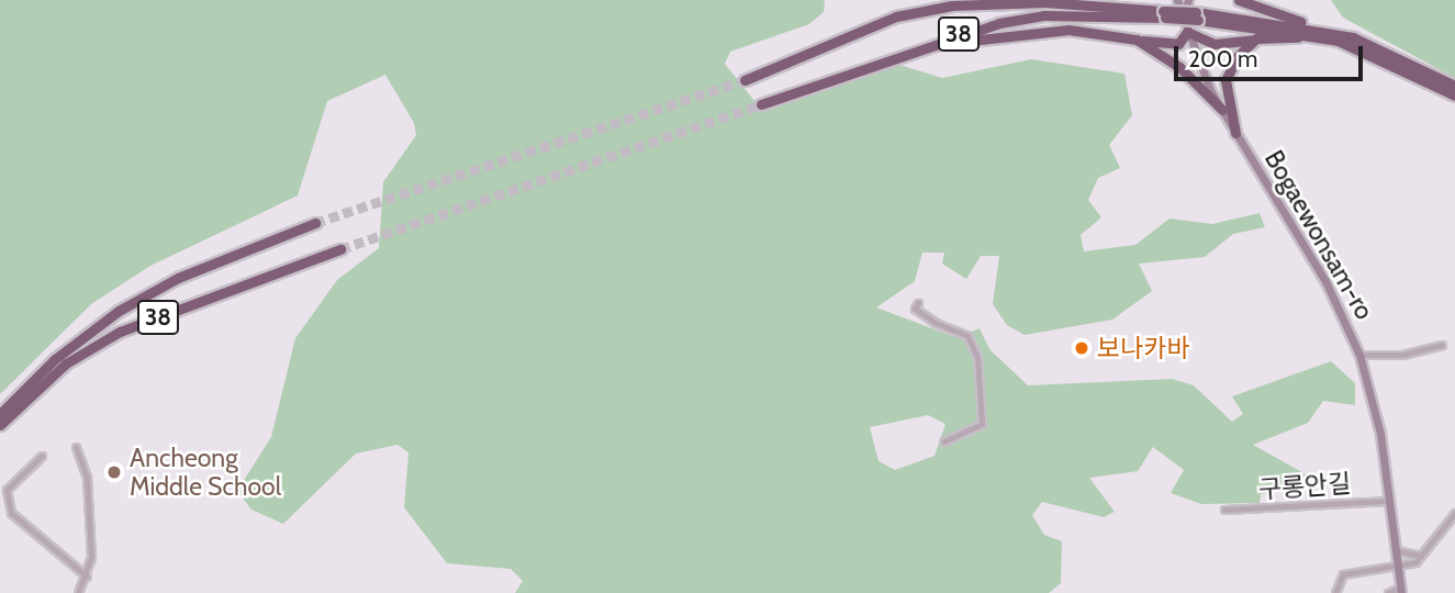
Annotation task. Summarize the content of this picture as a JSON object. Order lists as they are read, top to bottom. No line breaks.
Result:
{"streets":{"highway":["38"],"main road":["Bogaewonsam-ro"],"street":["구롱안길"]},"crossings":[["Bogaewonsam-ro","구롱안길"]],"places":["보나카바","Ancheong Middle School"],"scale_bar":"200 m"}
